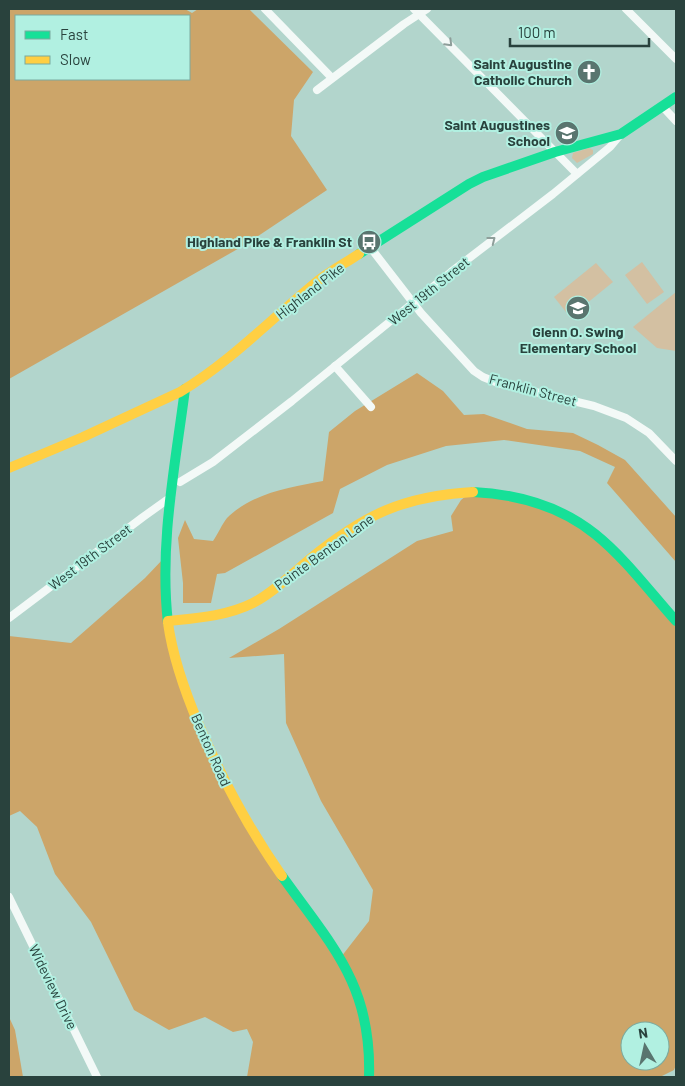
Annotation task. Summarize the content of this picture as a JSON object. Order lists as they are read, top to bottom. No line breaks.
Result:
{"streets":{"street":["Highland Pike","West 19th Street","Franklin Street","Pointe Benton Lane","Benton Road","Wideview Drive"]},"crossings":[["Highland Pike","West 19th Street"],["Highland Pike","Franklin Street"],["Highland Pike","Benton Road"],["West 19th Street","Franklin Street"],["West 19th Street","Benton Road"],["Pointe Benton Lane","Benton Road"]],"places":{"church":["Saint Augustine Catholic Church"],"school or university":["Saint Augustines School","Glenn O. Swing Elementary School"],"bus stop":["Highland Pike & Franklin St"]},"legend":["Fast","Slow"],"scale_bar":"100 m","north":"top"}
